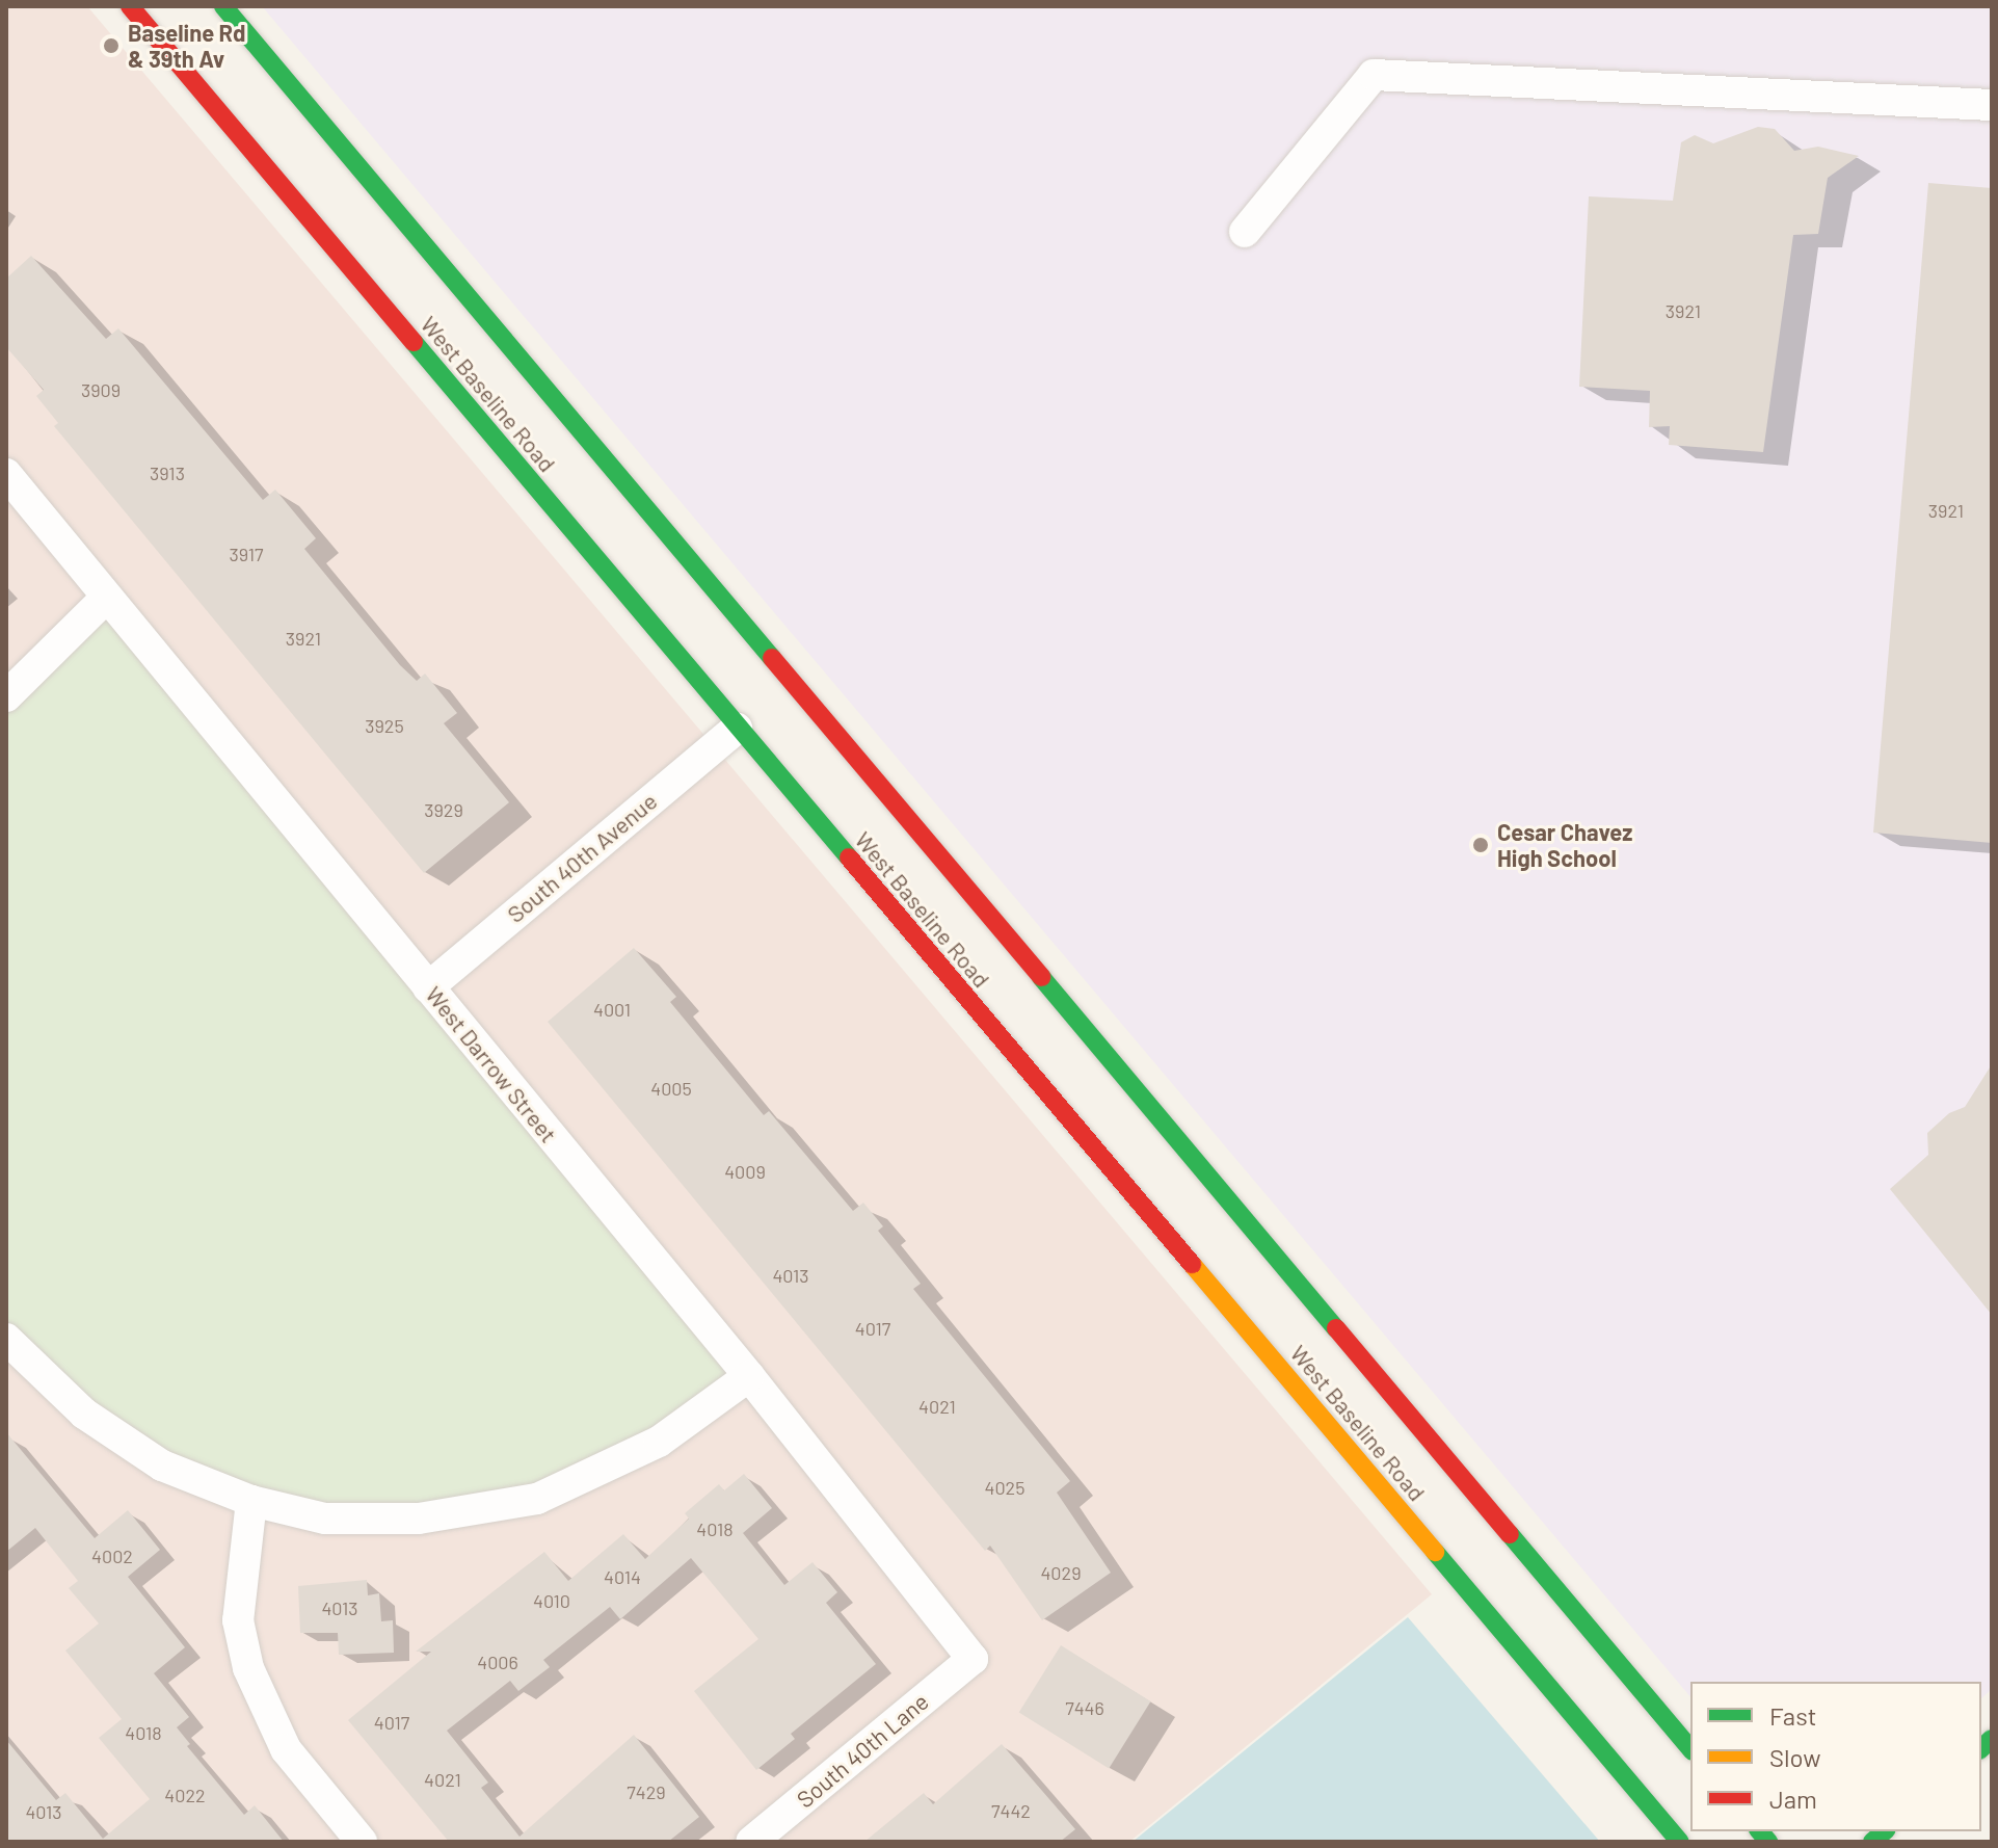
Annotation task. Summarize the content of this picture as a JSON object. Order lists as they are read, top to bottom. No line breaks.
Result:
{"streets":{"main road":["West Baseline Road"],"street":["South 40th Avenue","West Darrow Street","South 40th Lane"]},"crossings":[["West Baseline Road","South 40th Avenue"],["South 40th Avenue","West Darrow Street"],["West Darrow Street","South 40th Lane"]],"places":["Baseline Rd & 39th Av","Cesar Chavez High School"],"house_numbers":["3921","3909","3913","3921","3917","3921","3925","3929","4001","4005","4009","4013","4017","4021","4025","4018","4002","4029","4014","4010","4013","4006","7446","4017","4018","4021","7429","4022","7442","4013"],"legend":["Fast","Slow","Jam"]}
